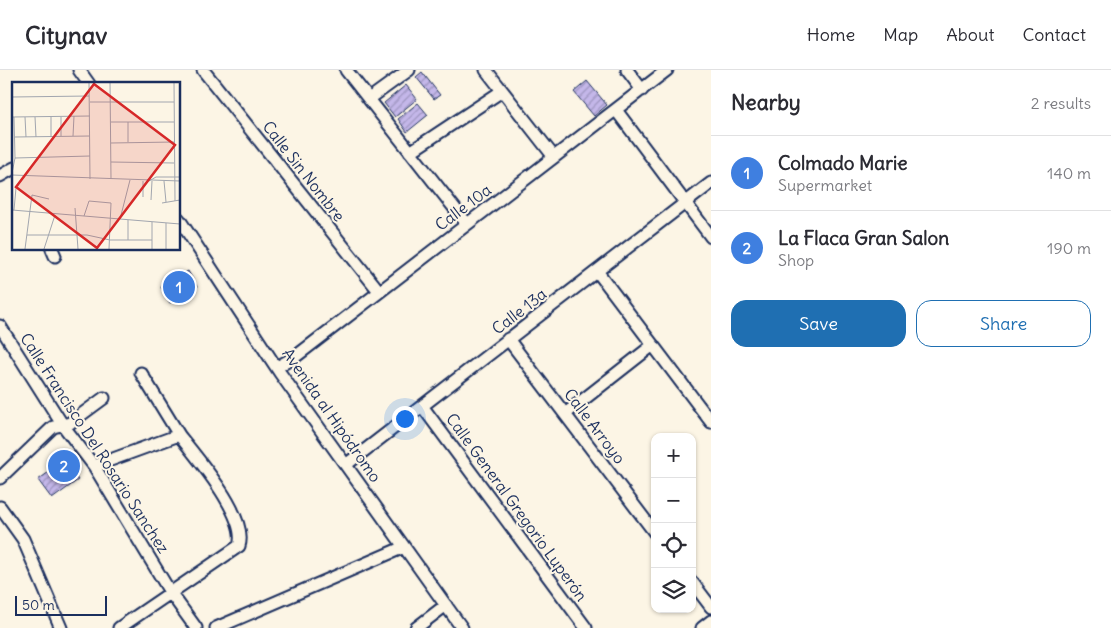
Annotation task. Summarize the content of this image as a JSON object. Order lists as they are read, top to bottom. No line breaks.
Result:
{"streets":{"street":["Calle Sin Nombre","Calle 10a","Calle 13a","Avenida al Hipódromo","Calle Arroyo","Calle Francisco Del Rosario Sanchez","Calle General Gregorio Luperón"]},"crossings":[["Calle Sin Nombre","Calle 10a"],["Calle 10a","Avenida al Hipódromo"],["Calle 13a","Avenida al Hipódromo"],["Calle 13a","Calle Arroyo"],["Calle 13a","Calle General Gregorio Luperón"]],"scale_bar":"50 m","page":{"header":"Citynav","nav":["Home","Map","About","Contact"],"heading":["Nearby","2 results"],"list":[{"mark":"1","name":"Colmado Marie","note":"Supermarket","value":"140 m"},{"mark":"2","name":"La Flaca Gran Salon","note":"Shop","value":"190 m"}],"pins":["1","2"],"buttons":["Save","Share"],"map_buttons":["+","−"],"scale":"50 m"}}
